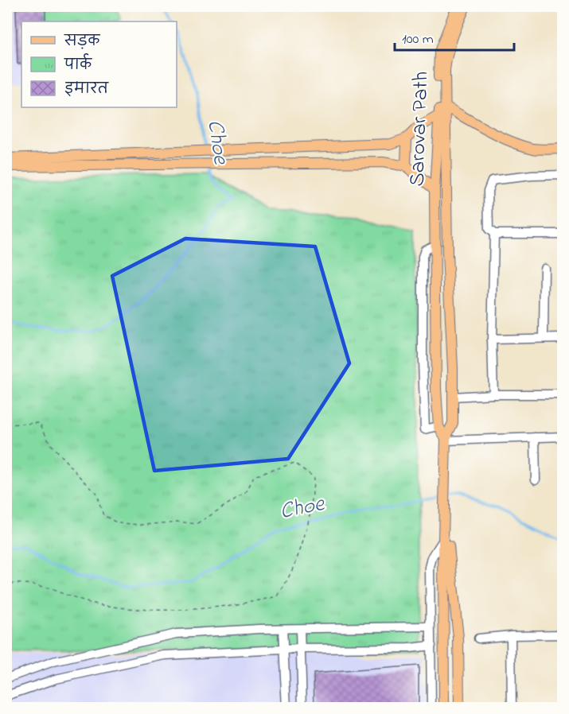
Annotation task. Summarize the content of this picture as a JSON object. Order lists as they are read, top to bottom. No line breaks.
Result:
{"streets":{"main road":["Sarovar Path"]},"water":["Choe"],"legend":["सड़क","पार्क","इमारत"],"scale_bar":"100 m"}
